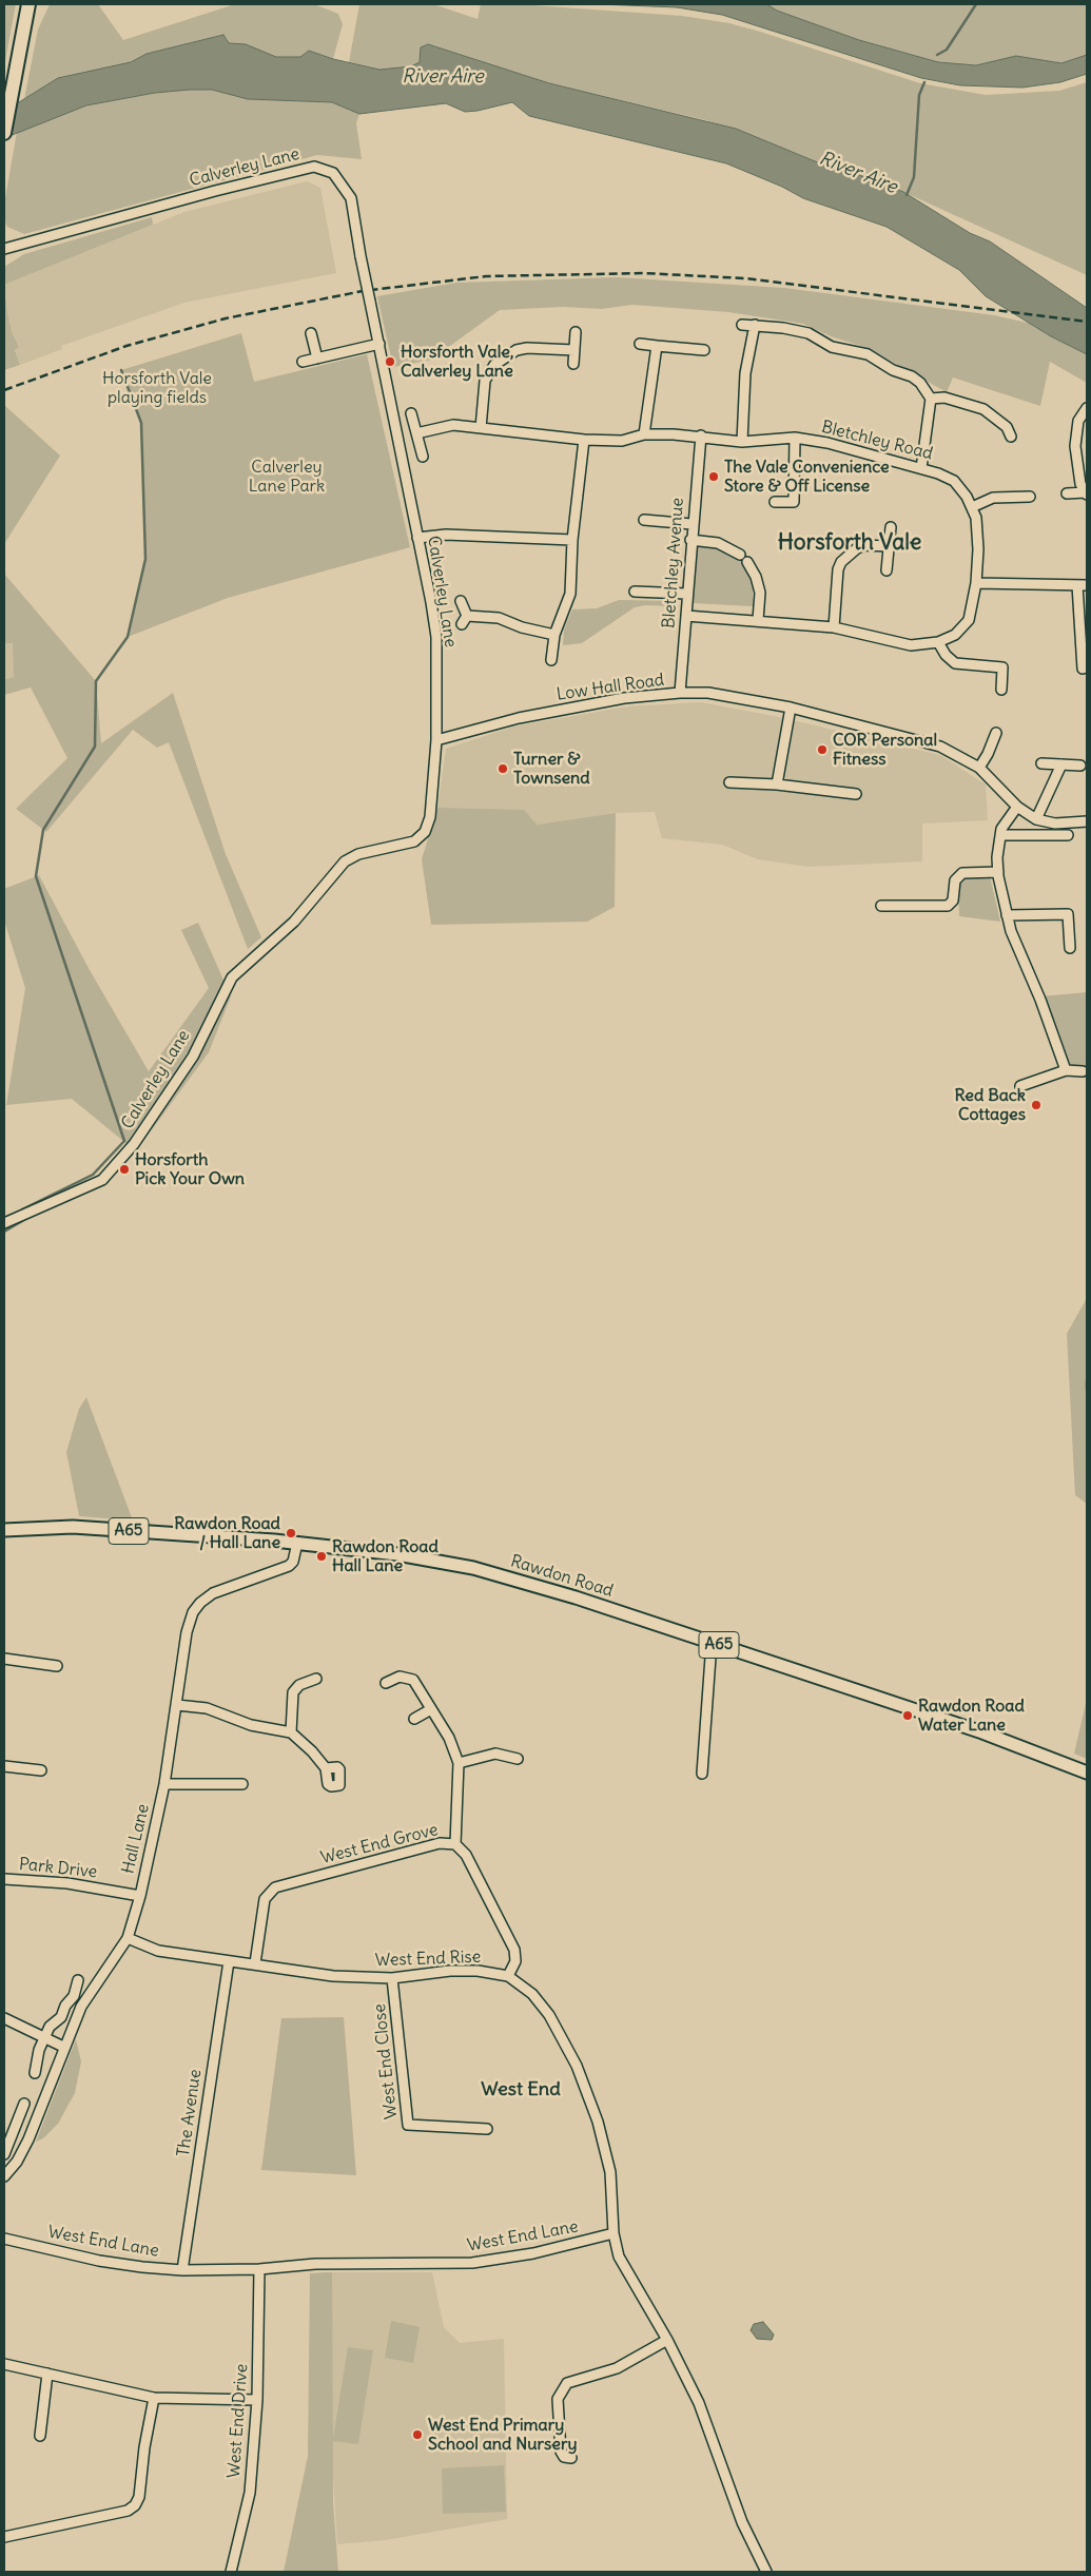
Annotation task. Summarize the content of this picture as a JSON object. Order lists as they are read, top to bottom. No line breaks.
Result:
{"streets":{"main road":["A65","Rawdon Road"],"street":["Calverley Lane","Bletchley Road","Bletchley Avenue","Low Hall Road","Hall Lane","West End Grove","Park Drive","West End Rise","West End Close","The Avenue","West End Lane","West End Drive"]},"crossings":[["Calverley Lane","Low Hall Road"],["Bletchley Road","Bletchley Avenue"],["Bletchley Avenue","Low Hall Road"],["Rawdon Road","Hall Lane"],["Hall Lane","Park Drive"],["Hall Lane","West End Rise"],["West End Grove","West End Rise"],["West End Rise","West End Close"],["West End Rise","The Avenue"],["West End Rise","West End Lane"],["The Avenue","West End Lane"],["West End Lane","West End Drive"]],"districts":["Horsforth Vale","West End"],"water":["River Aire"],"parks":["Horsforth Vale playing fields","Calverley Lane Park"],"places":["Horsforth Vale, Calverley Lane","The Vale Convenience Store & Off License","COR Personal Fitness","Turner & Townsend","Red Back Cottages","Horsforth Pick Your Own","Rawdon Road / Hall Lane","Rawdon Road Hall Lane","Rawdon Road Water Lane","West End Primary School and Nursery"]}
